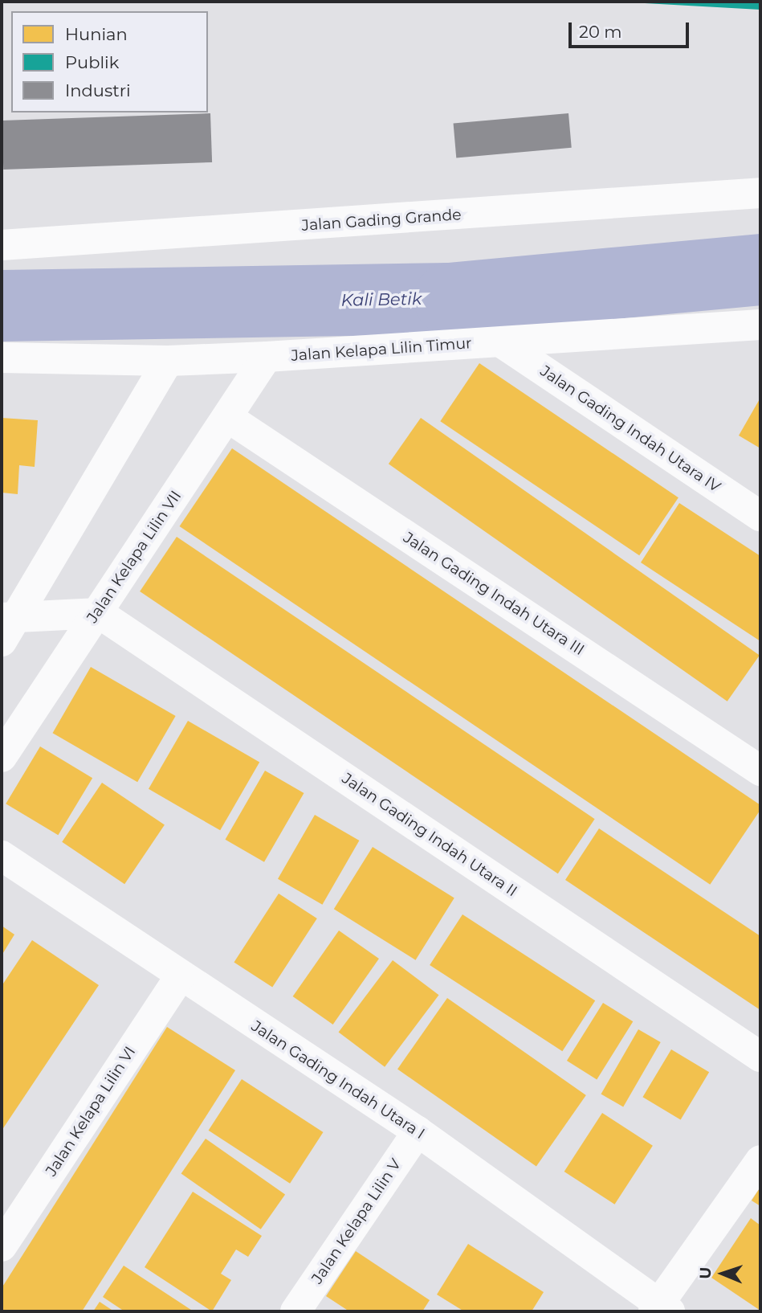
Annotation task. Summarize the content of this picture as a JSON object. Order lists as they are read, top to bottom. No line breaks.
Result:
{"streets":{"street":["Jalan Gading Grande","Jalan Kelapa Lilin Timur","Jalan Gading Indah Utara IV","Jalan Kelapa Lilin VII","Jalan Gading Indah Utara III","Jalan Gading Indah Utara II","Jalan Gading Indah Utara I","Jalan Kelapa Lilin VI","Jalan Kelapa Lilin V"]},"crossings":[["Jalan Kelapa Lilin Timur","Jalan Gading Indah Utara IV"],["Jalan Kelapa Lilin Timur","Jalan Kelapa Lilin VII"],["Jalan Kelapa Lilin VII","Jalan Gading Indah Utara III"],["Jalan Kelapa Lilin VII","Jalan Gading Indah Utara II"],["Jalan Gading Indah Utara I","Jalan Kelapa Lilin VI"],["Jalan Gading Indah Utara I","Jalan Kelapa Lilin V"]],"water":["Kali Betik"],"legend":["Hunian","Publik","Industri"],"scale_bar":"20 m","north":"left"}
